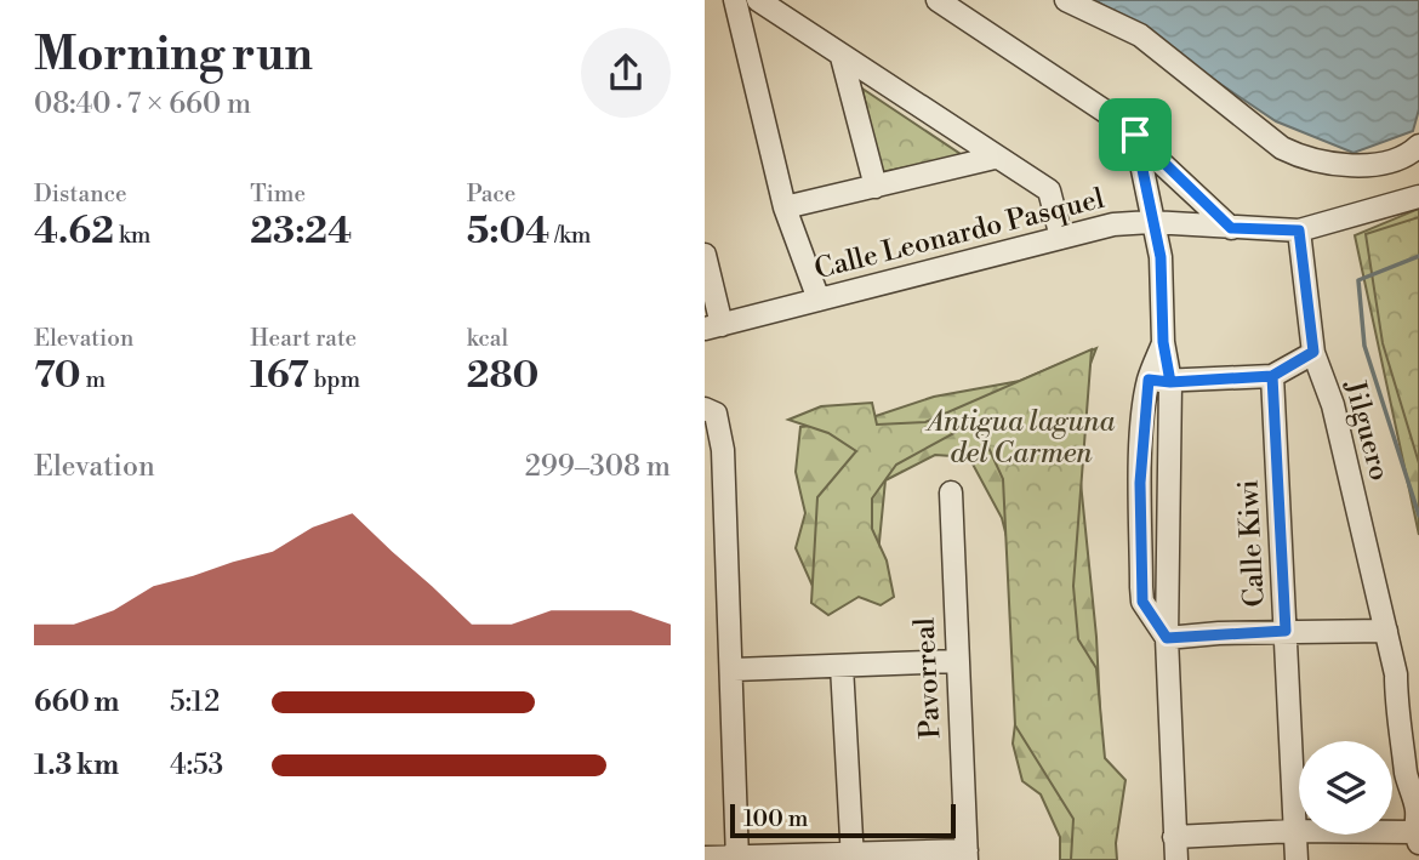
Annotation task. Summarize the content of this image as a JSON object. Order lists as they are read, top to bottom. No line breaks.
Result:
{"streets":{"street":["Calle Leonardo Pasquel","Jilguero","Calle Kiwi","Pavorreal"]},"crossings":[["Calle Leonardo Pasquel","Jilguero"]],"parks":["Antigua laguna del Carmen"],"scale_bar":"100 m","page":{"heading":["Morning run","08:40 · 7 × 660 m"],"stats":[["Distance","4.62 km"],["Time","23:24"],["Pace","5:04 /km"],["Elevation","70 m"],["Heart rate","167 bpm"],["kcal","280"]],"chart":["Elevation","299–308 m"],"list":[{"name":"660 m","note":"5:12"},{"name":"1.3 km","note":"4:53"}],"scale":"100 m"}}
